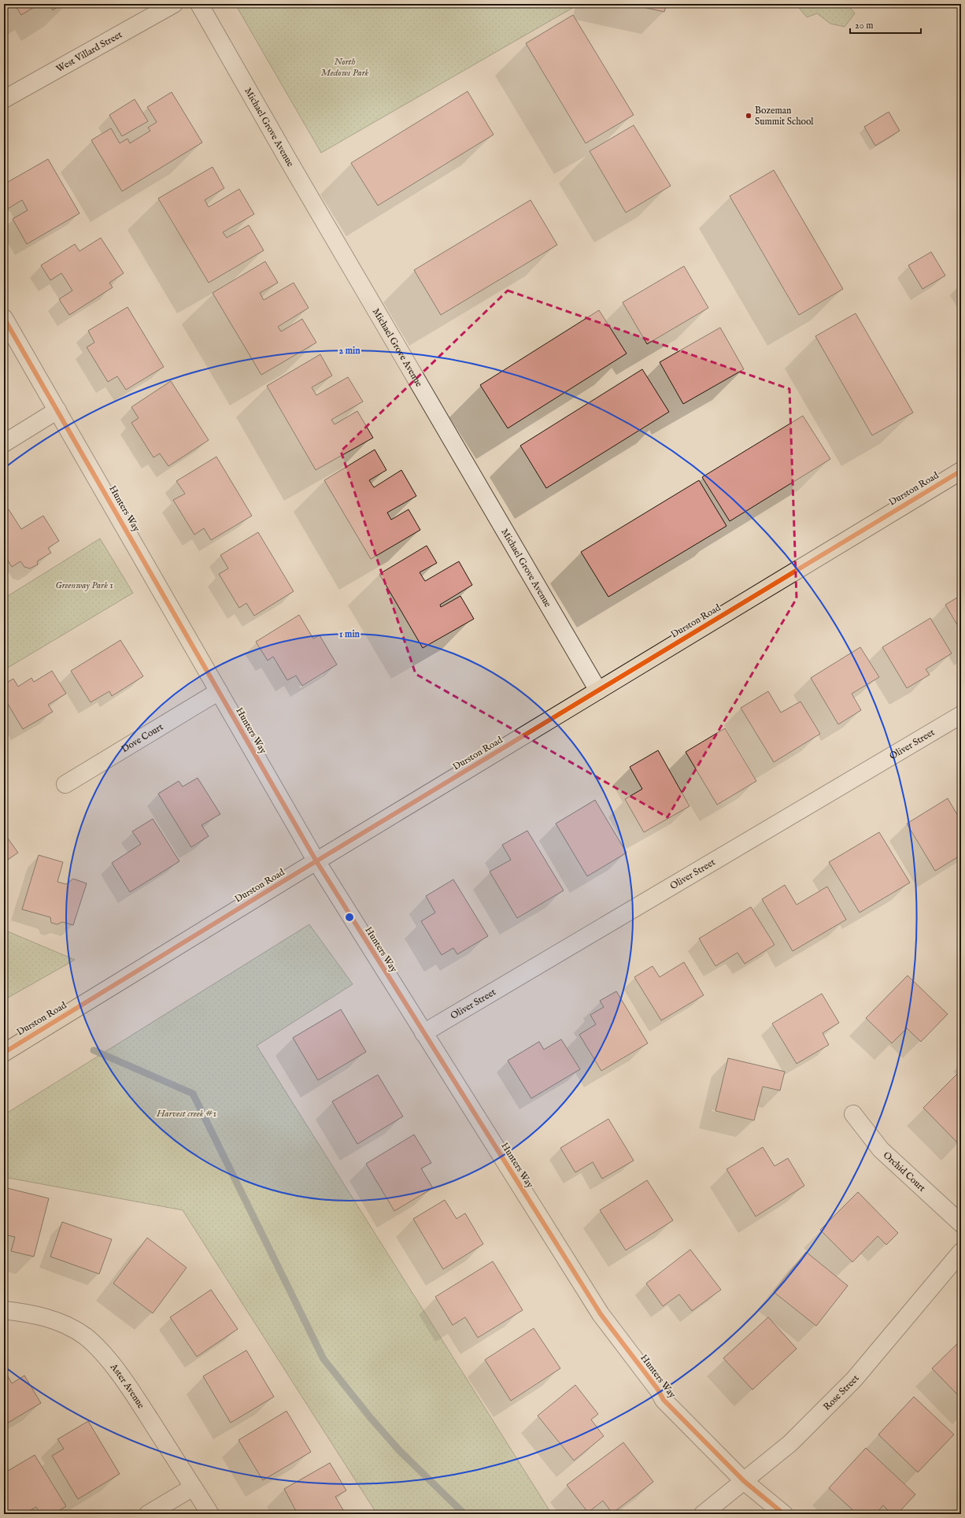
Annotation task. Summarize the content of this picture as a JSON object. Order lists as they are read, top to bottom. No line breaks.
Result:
{"streets":{"main road":["Durston Road"],"street":["West Villard Street","Michael Grove Avenue","Hunters Way","Dove Court","Oliver Street","Orchid Court","Aster Avenue","Rose Street"]},"crossings":[["Michael Grove Avenue","Durston Road"],["Durston Road","Hunters Way"],["Hunters Way","Dove Court"],["Hunters Way","Oliver Street"],["Hunters Way","Rose Street"]],"parks":["North Medows Park","Greenway Park 1","Harvest creek #1"],"places":["Bozeman Summit School"],"scale_bar":"20 m","rings":["2 min","1 min"]}
